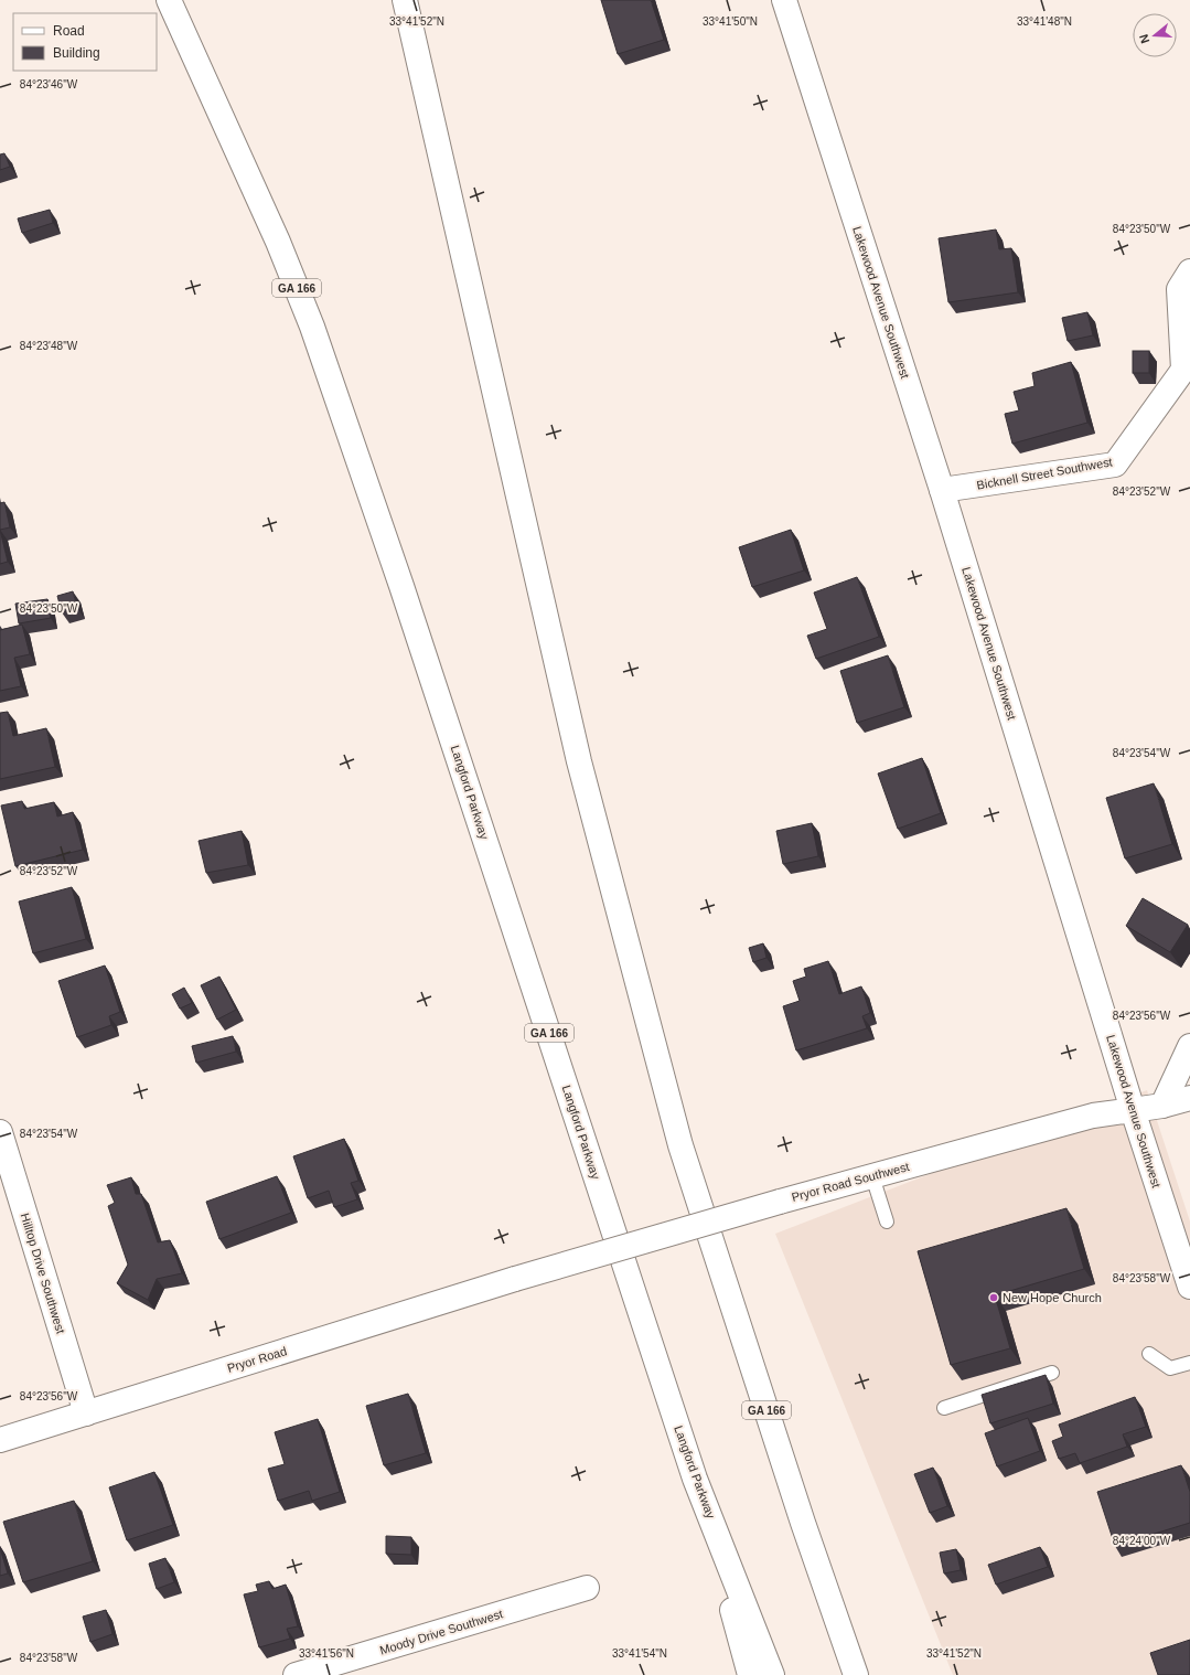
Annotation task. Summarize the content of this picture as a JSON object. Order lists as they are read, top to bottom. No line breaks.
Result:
{"streets":{"main road":["GA 166","Lakewood Avenue Southwest","Bicknell Street Southwest","Langford Parkway","Pryor Road Southwest","Hilltop Drive Southwest","Pryor Road","Moody Drive Southwest"]},"crossings":[["Lakewood Avenue Southwest","Bicknell Street Southwest"],["Lakewood Avenue Southwest","Pryor Road Southwest"],["Pryor Road Southwest","Pryor Road"],["Hilltop Drive Southwest","Pryor Road"]],"places":["New Hope Church"],"legend":["Road","Building"],"north":"left","coordinates":["33°41'52\"N","33°41'50\"N","33°41'48\"N","84°23'46\"W","84°23'50\"W","84°23'48\"W","84°23'52\"W","84°23'54\"W","84°23'56\"W","84°23'58\"W","84°24'00\"W","33°41'56\"N","33°41'54\"N"]}
